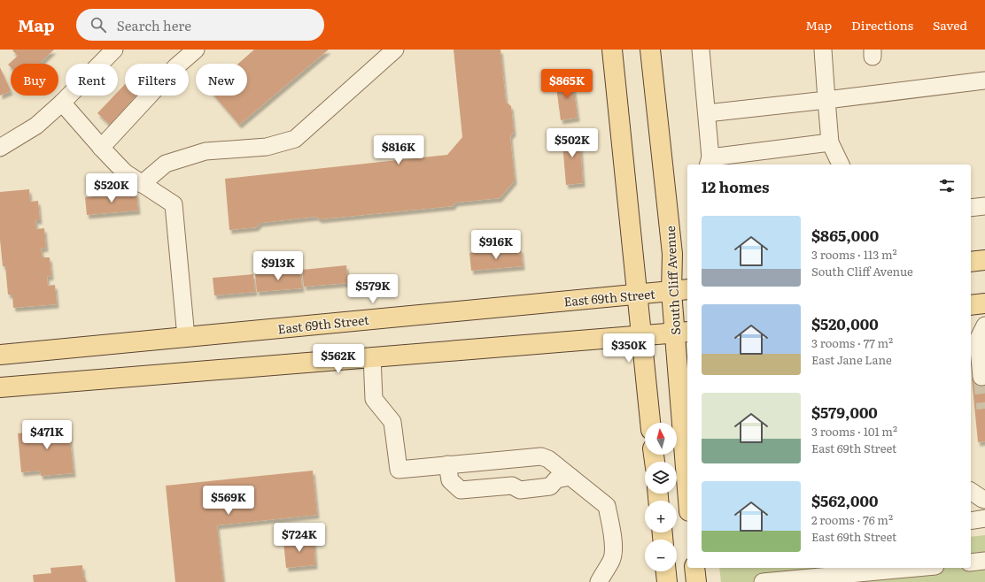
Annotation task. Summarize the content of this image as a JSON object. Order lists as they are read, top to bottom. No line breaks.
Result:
{"streets":{"main road":["South Cliff Avenue","East 69th Street"]},"crossings":[["South Cliff Avenue","East 69th Street"]],"north":"top","page":{"header":"Map","search":"Search here","nav":["Map","Directions","Saved"],"chip":["Buy","Rent","Filters","New"],"price":["$865K","$502K","$816K","$520K","$916K","$913K","$579K","$350K","$562K","$471K","$569K","$724K"],"heading":"12 homes","list":[{"name":"$865,000","note":"3 rooms · 113 m² · South Cliff Avenue"},{"name":"$520,000","note":"3 rooms · 77 m² · East Jane Lane"},{"name":"$579,000","note":"3 rooms · 101 m² · East 69th Street"},{"name":"$562,000","note":"2 rooms · 76 m² · East 69th Street"}],"map_buttons":["+","−"]}}
